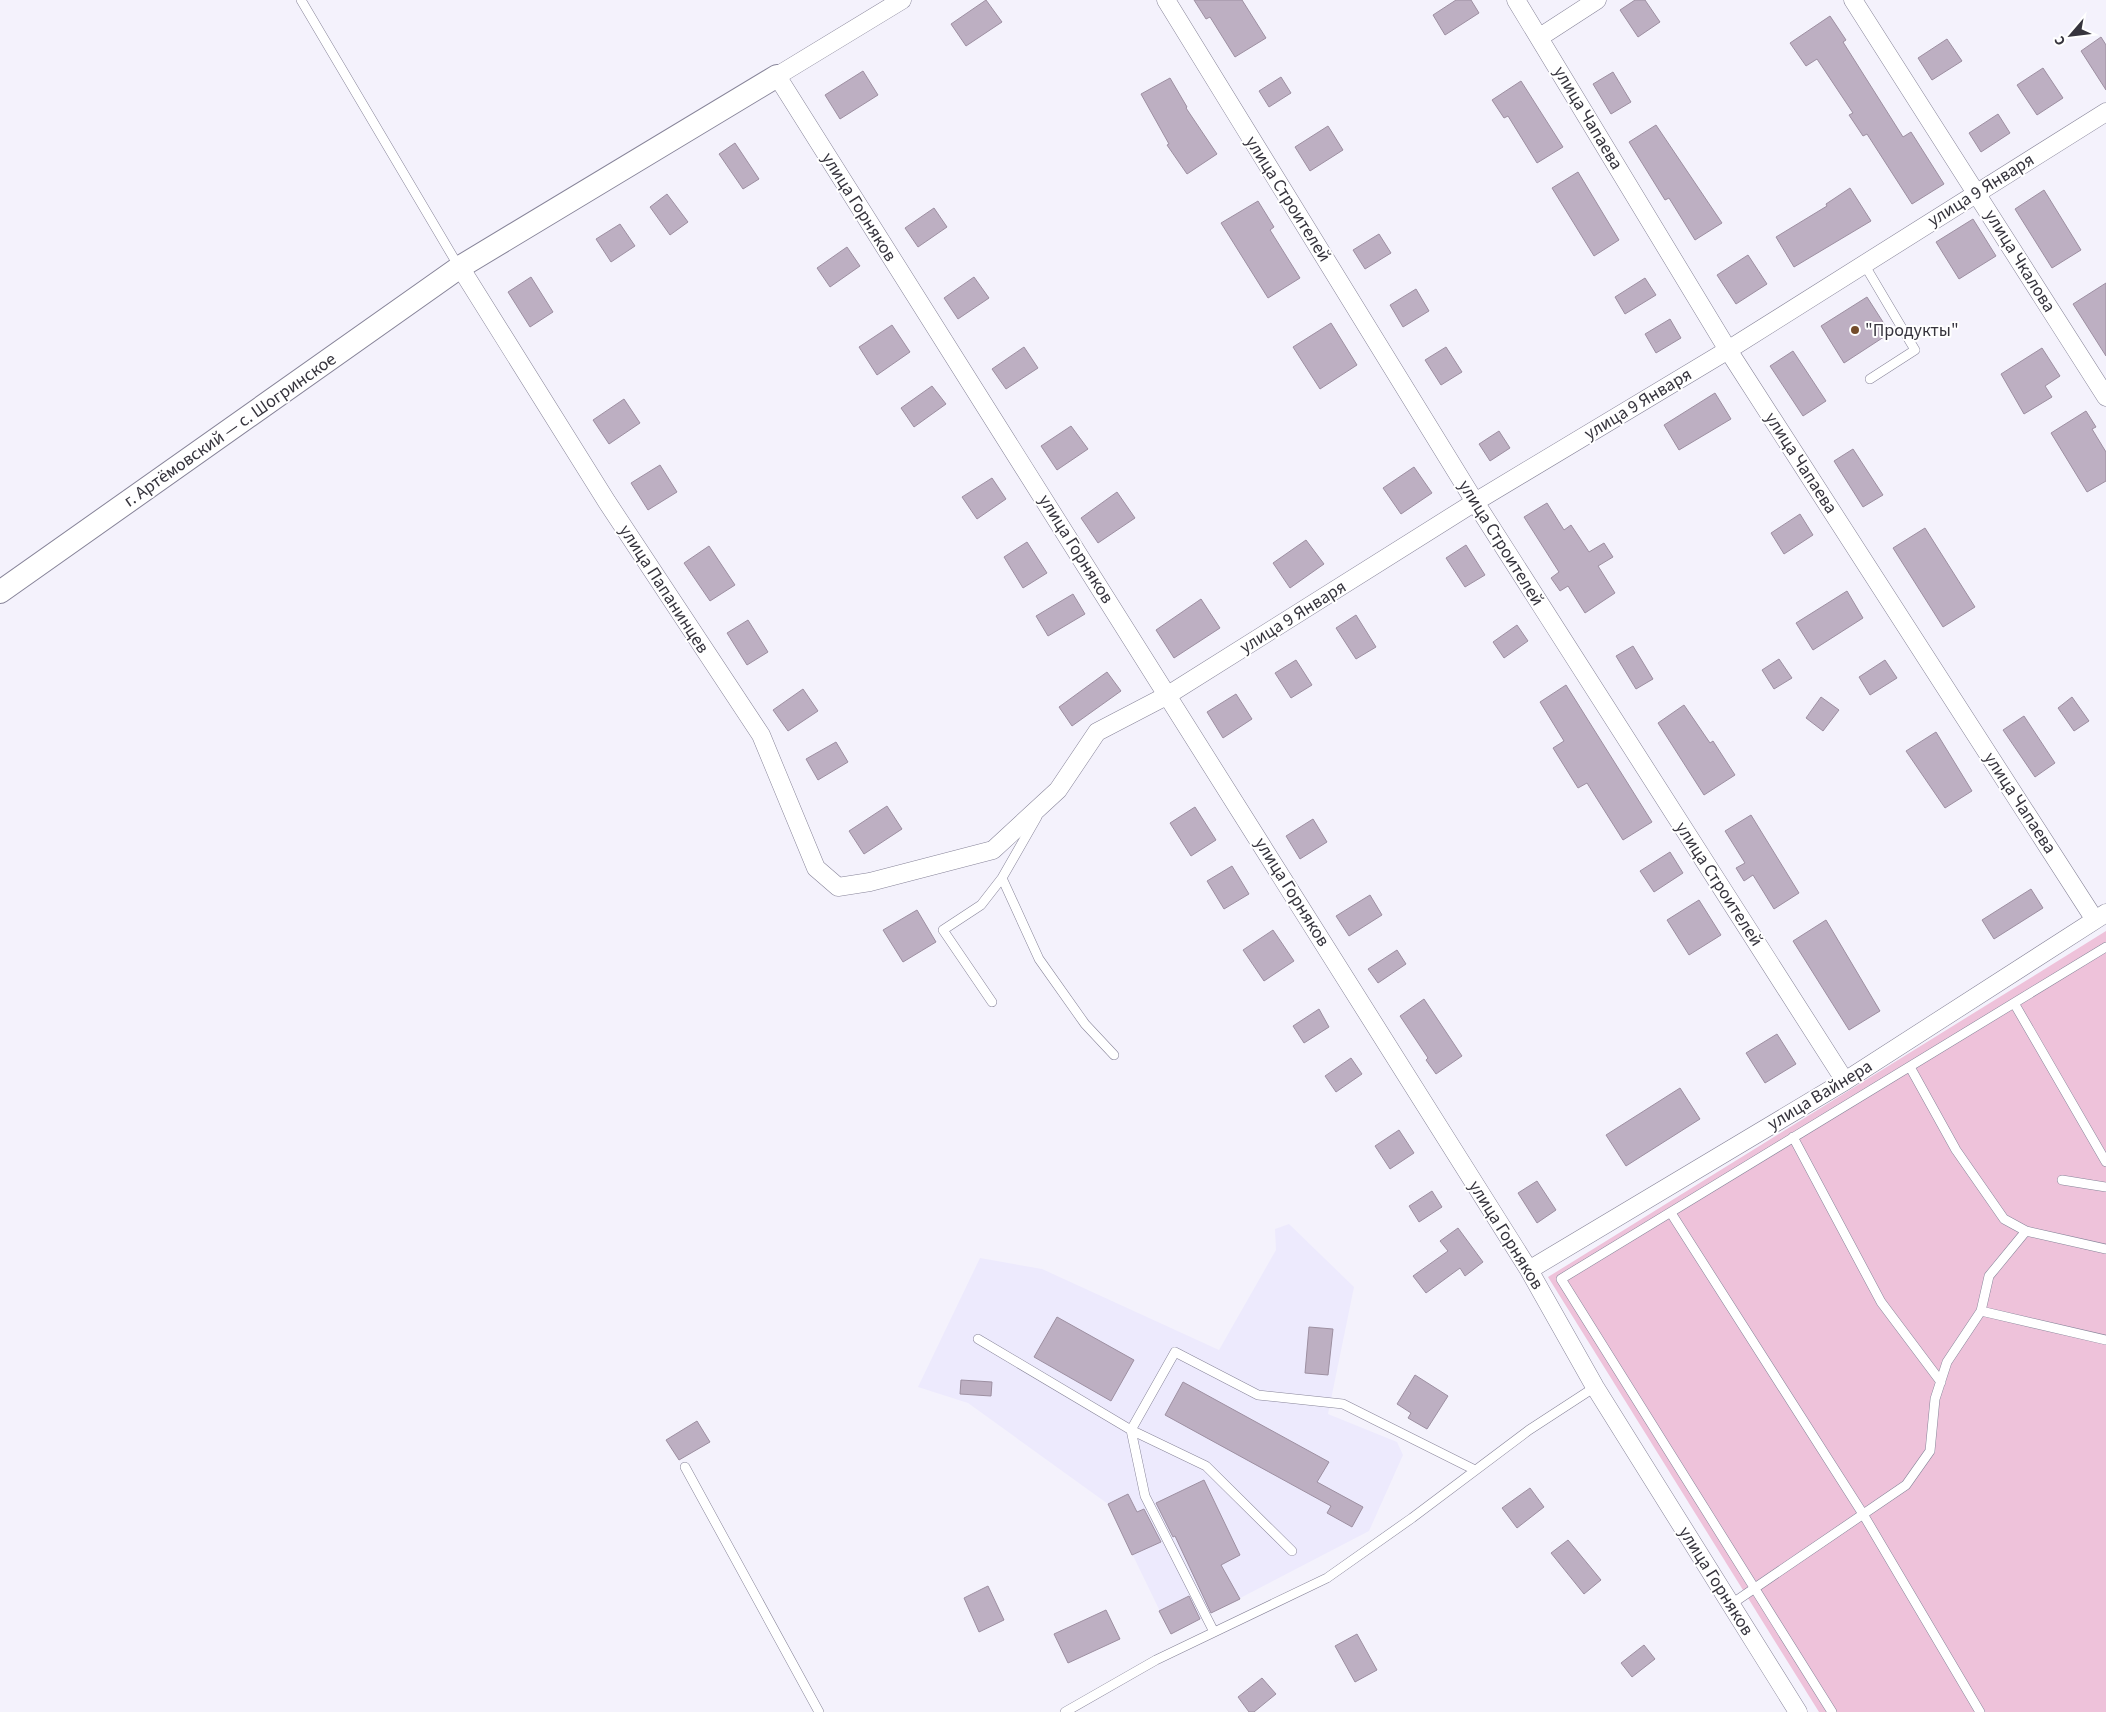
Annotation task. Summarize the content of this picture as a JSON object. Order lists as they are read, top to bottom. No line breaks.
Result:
{"streets":{"street":["улица Чапаева","улица 9 Января","улица Строителей","улица Горняков","улица Чкалова","г. Артёмовский — с. Шогринское","улица Папанинцев","улица Вайнера"]},"crossings":[["улица Чапаева","улица 9 Января"],["улица Чапаева","улица Вайнера"],["улица 9 Января","улица Строителей"],["улица 9 Января","улица Горняков"],["улица 9 Января","улица Чкалова"],["улица 9 Января","улица Папанинцев"],["улица Строителей","улица Вайнера"],["улица Горняков","г. Артёмовский — с. Шогринское"],["улица Горняков","улица Вайнера"],["г. Артёмовский — с. Шогринское","улица Папанинцев"]],"places":["\"Продукты\""],"north":"bottom left"}
